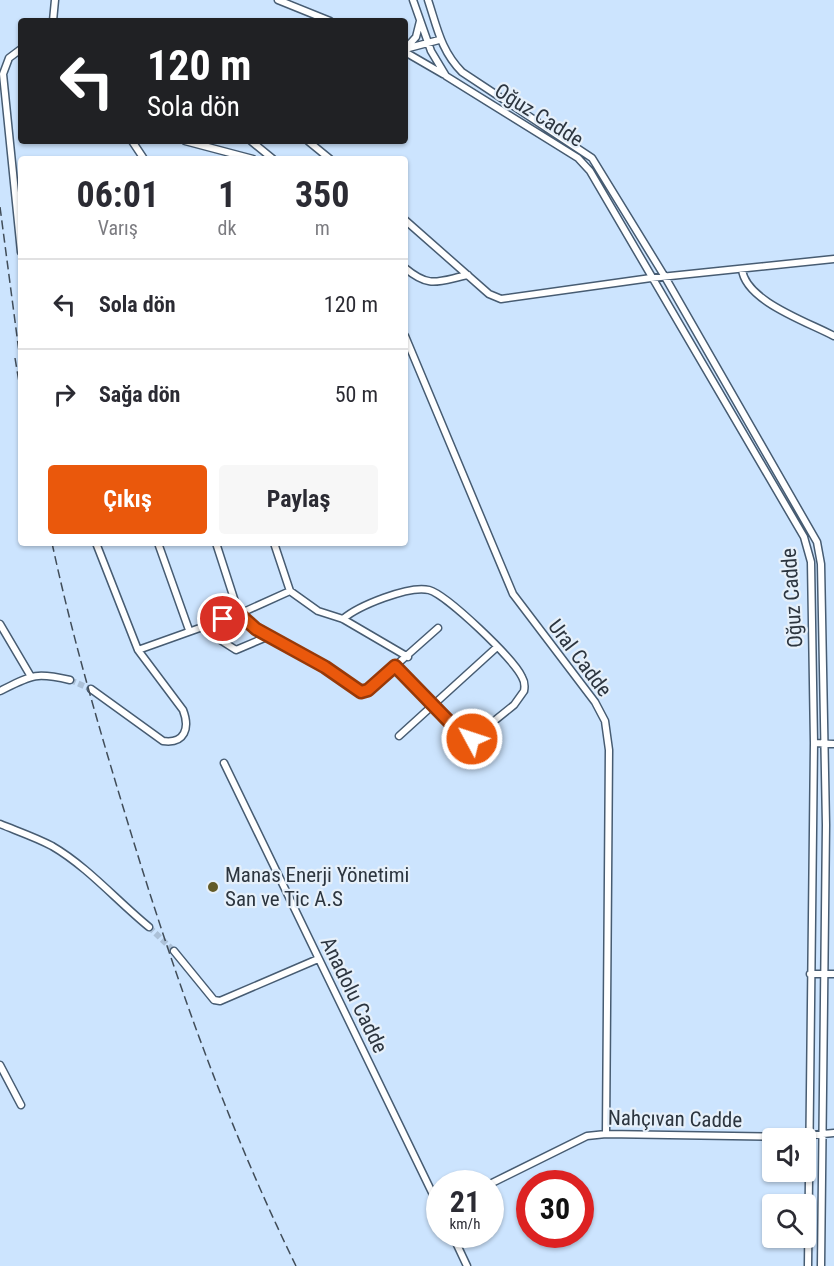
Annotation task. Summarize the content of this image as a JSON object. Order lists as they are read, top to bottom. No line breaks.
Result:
{"streets":{"street":["Oğuz Cadde","Ural Cadde","Anadolu Cadde","Nahçıvan Cadde"]},"crossings":[["Oğuz Cadde","Nahçıvan Cadde"],["Ural Cadde","Nahçıvan Cadde"]],"places":["Manas Enerji Yönetimi San ve Tic A.S"],"page":{"turn":["120 m","Sola dön"],"eta":["06:01","Varış","1","dk","350","m"],"list":[{"name":"Sola dön","value":"120 m"},{"name":"Sağa dön","value":"50 m"}],"buttons":["Çıkış","Paylaş"],"speed":"21 km/h","limit":"30"}}
